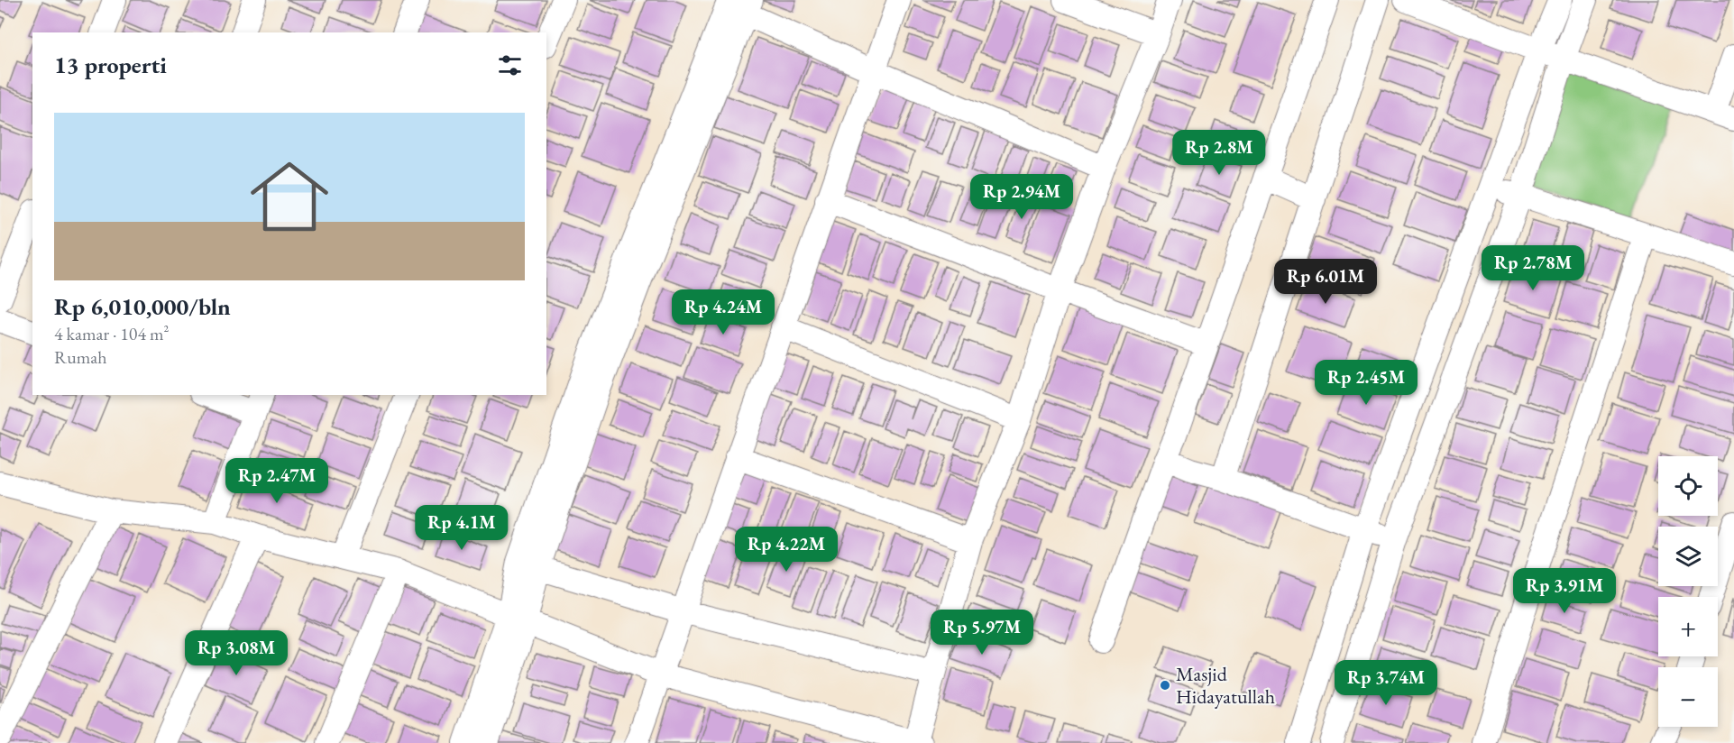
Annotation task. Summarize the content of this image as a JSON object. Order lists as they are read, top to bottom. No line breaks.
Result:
{"places":["Masjid Hidayatullah"],"page":{"heading":"13 properti","list":[{"name":"Rp 6,010,000/bln","note":"4 kamar · 104 m² · Rumah"}],"price":["Rp 2.8M","Rp 2.94M","Rp 2.78M","Rp 6.01M","Rp 4.24M","Rp 2.45M","Rp 2.47M","Rp 4.1M","Rp 4.22M","Rp 3.91M","Rp 5.97M","Rp 3.08M","Rp 3.74M"],"map_buttons":["+","−"]}}
